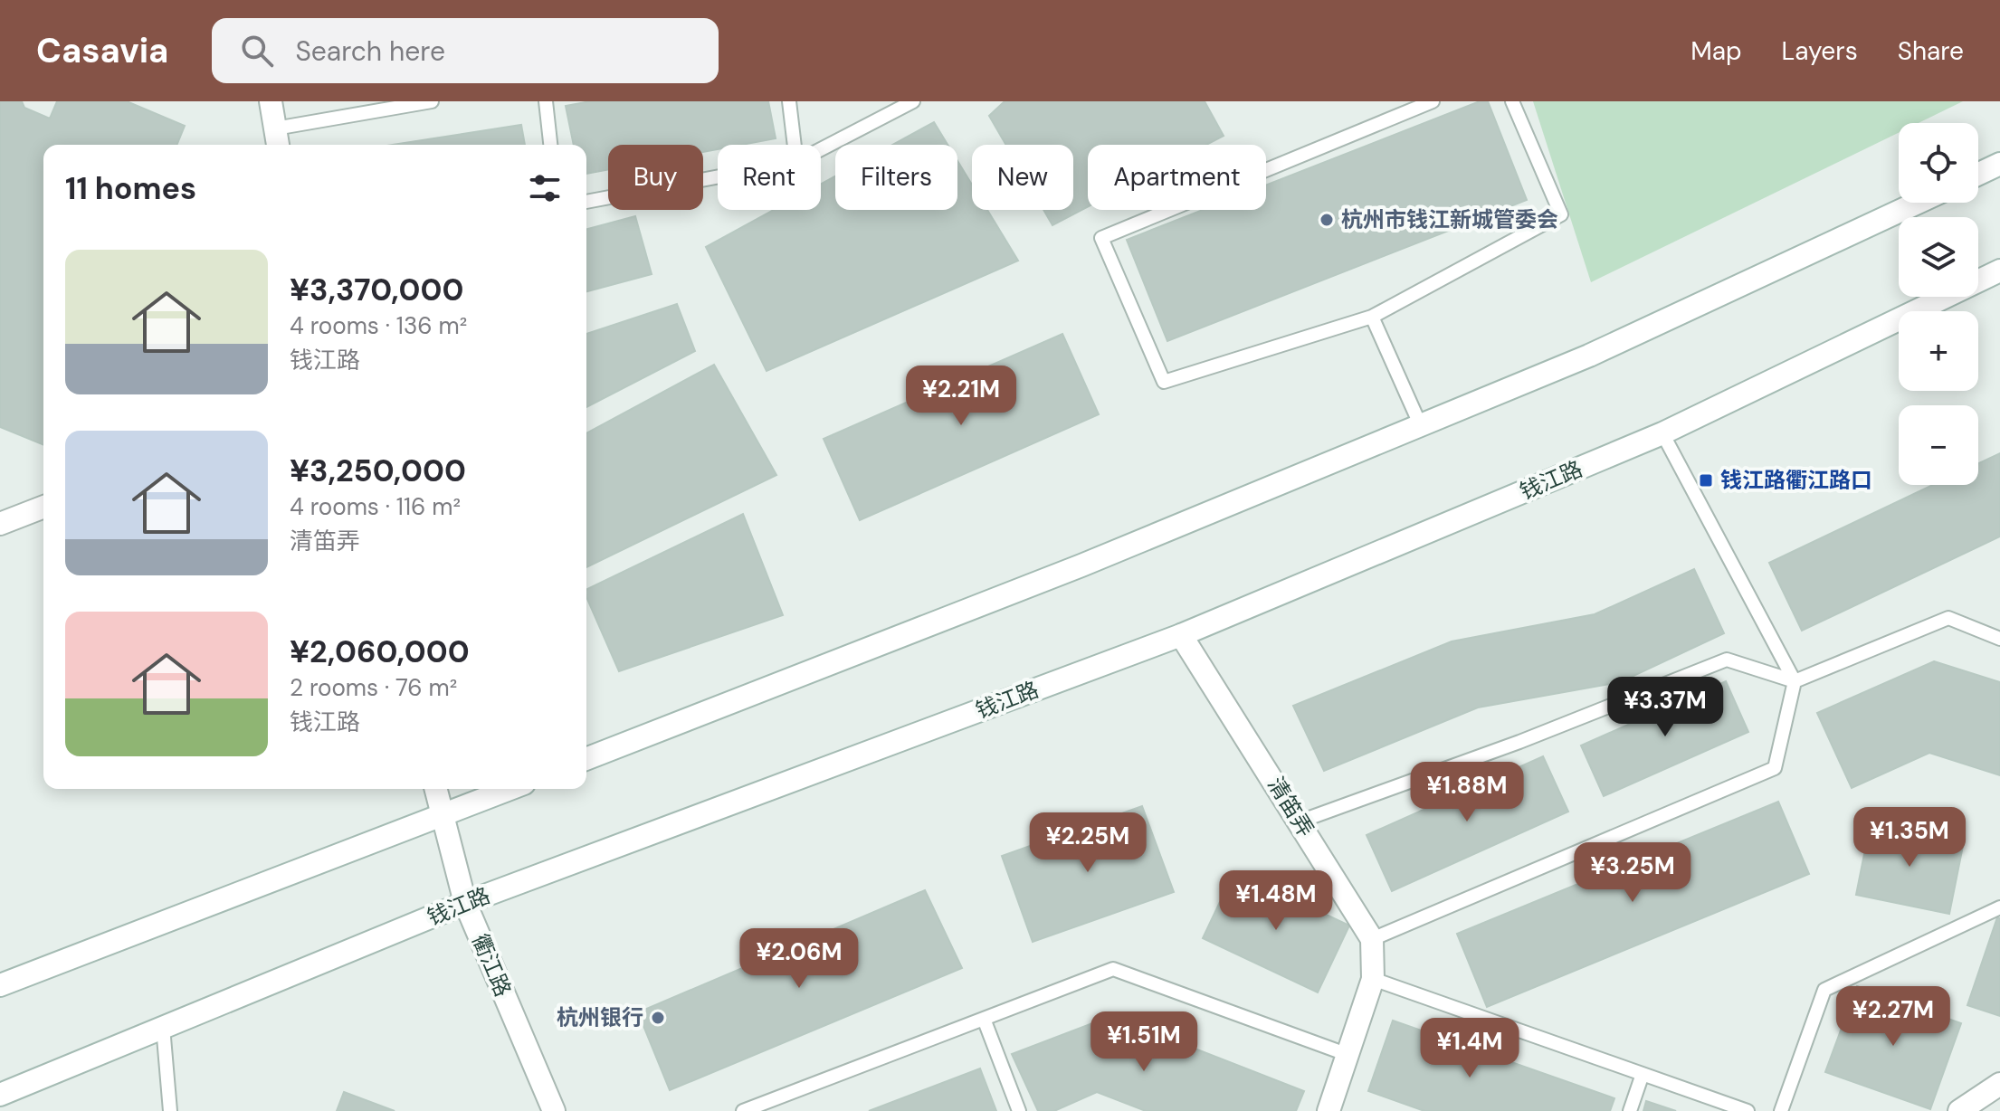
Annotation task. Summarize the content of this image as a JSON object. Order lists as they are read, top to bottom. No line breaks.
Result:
{"streets":{"main road":["钱江路","清笛弄","衢江路"]},"crossings":[["钱江路","清笛弄"],["钱江路","衢江路"]],"places":{"other":["杭州市钱江新城管委会","杭州银行"],"transit":["钱江路衢江路口"]},"page":{"header":"Casavia","search":"Search here","nav":["Map","Layers","Share"],"map_buttons":["+","−"],"chip":["Buy","Rent","Filters","New","Apartment"],"heading":"11 homes","list":[{"name":"¥3,370,000","note":"4 rooms · 136 m² · 钱江路"},{"name":"¥3,250,000","note":"4 rooms · 116 m² · 清笛弄"},{"name":"¥2,060,000","note":"2 rooms · 76 m² · 钱江路"}],"price":["¥2.21M","¥3.37M","¥1.88M","¥1.35M","¥2.25M","¥3.25M","¥1.48M","¥2.06M","¥2.27M","¥1.51M","¥1.4M"]}}
